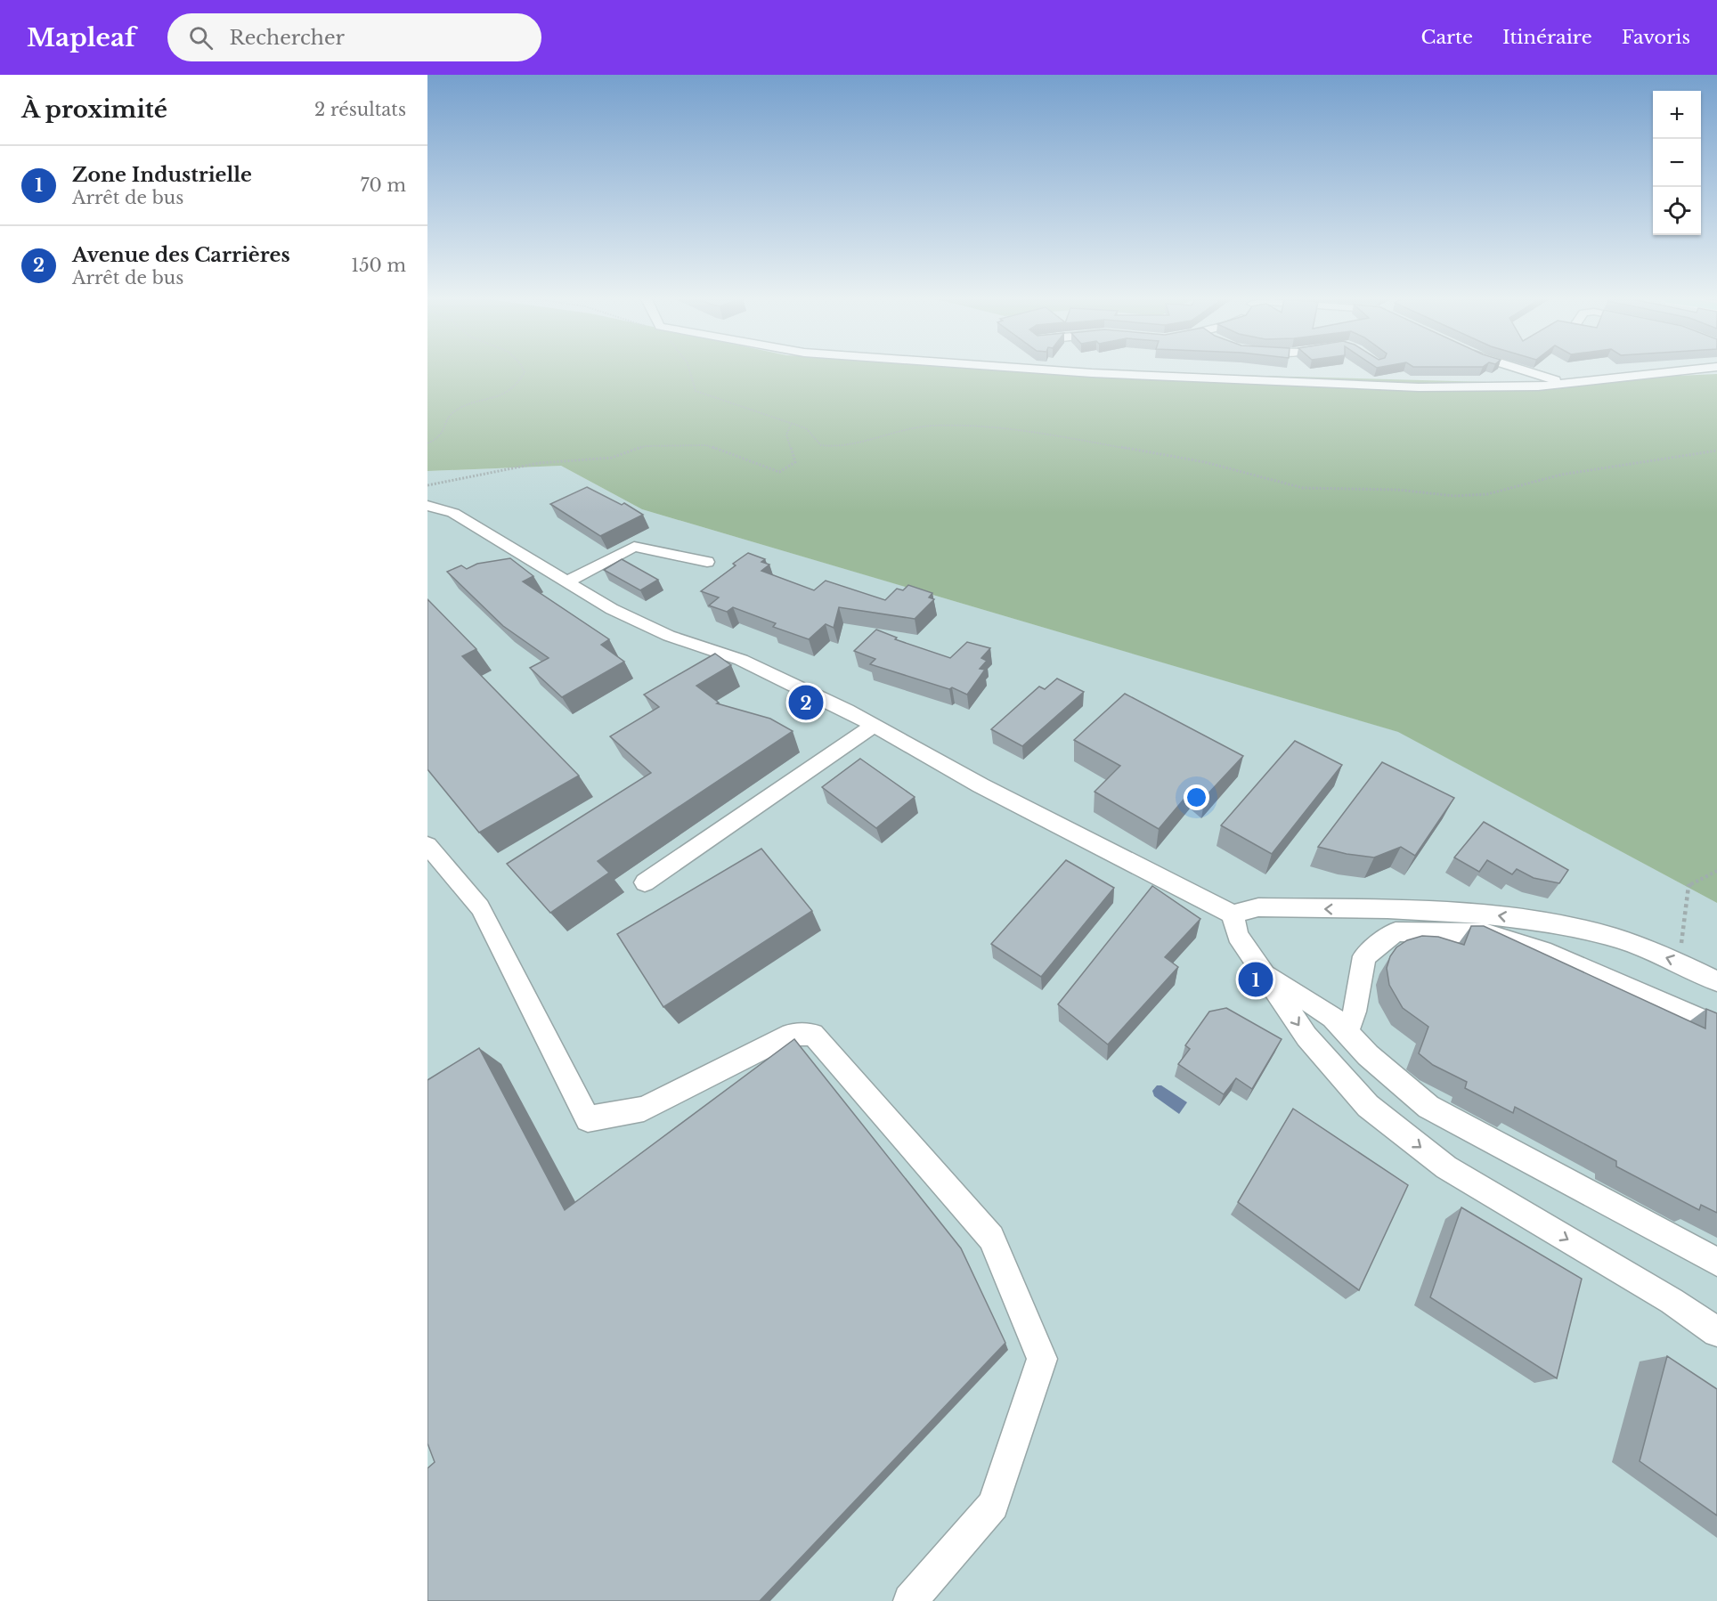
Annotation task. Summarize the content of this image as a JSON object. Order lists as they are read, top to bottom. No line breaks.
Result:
{"page":{"header":"Mapleaf","search":"Rechercher","nav":["Carte","Itinéraire","Favoris"],"heading":["À proximité","2 résultats"],"map_buttons":["+","−"],"list":[{"mark":"1","name":"Zone Industrielle","note":"Arrêt de bus","value":"70 m"},{"mark":"2","name":"Avenue des Carrières","note":"Arrêt de bus","value":"150 m"}],"pins":["2","1"]}}
